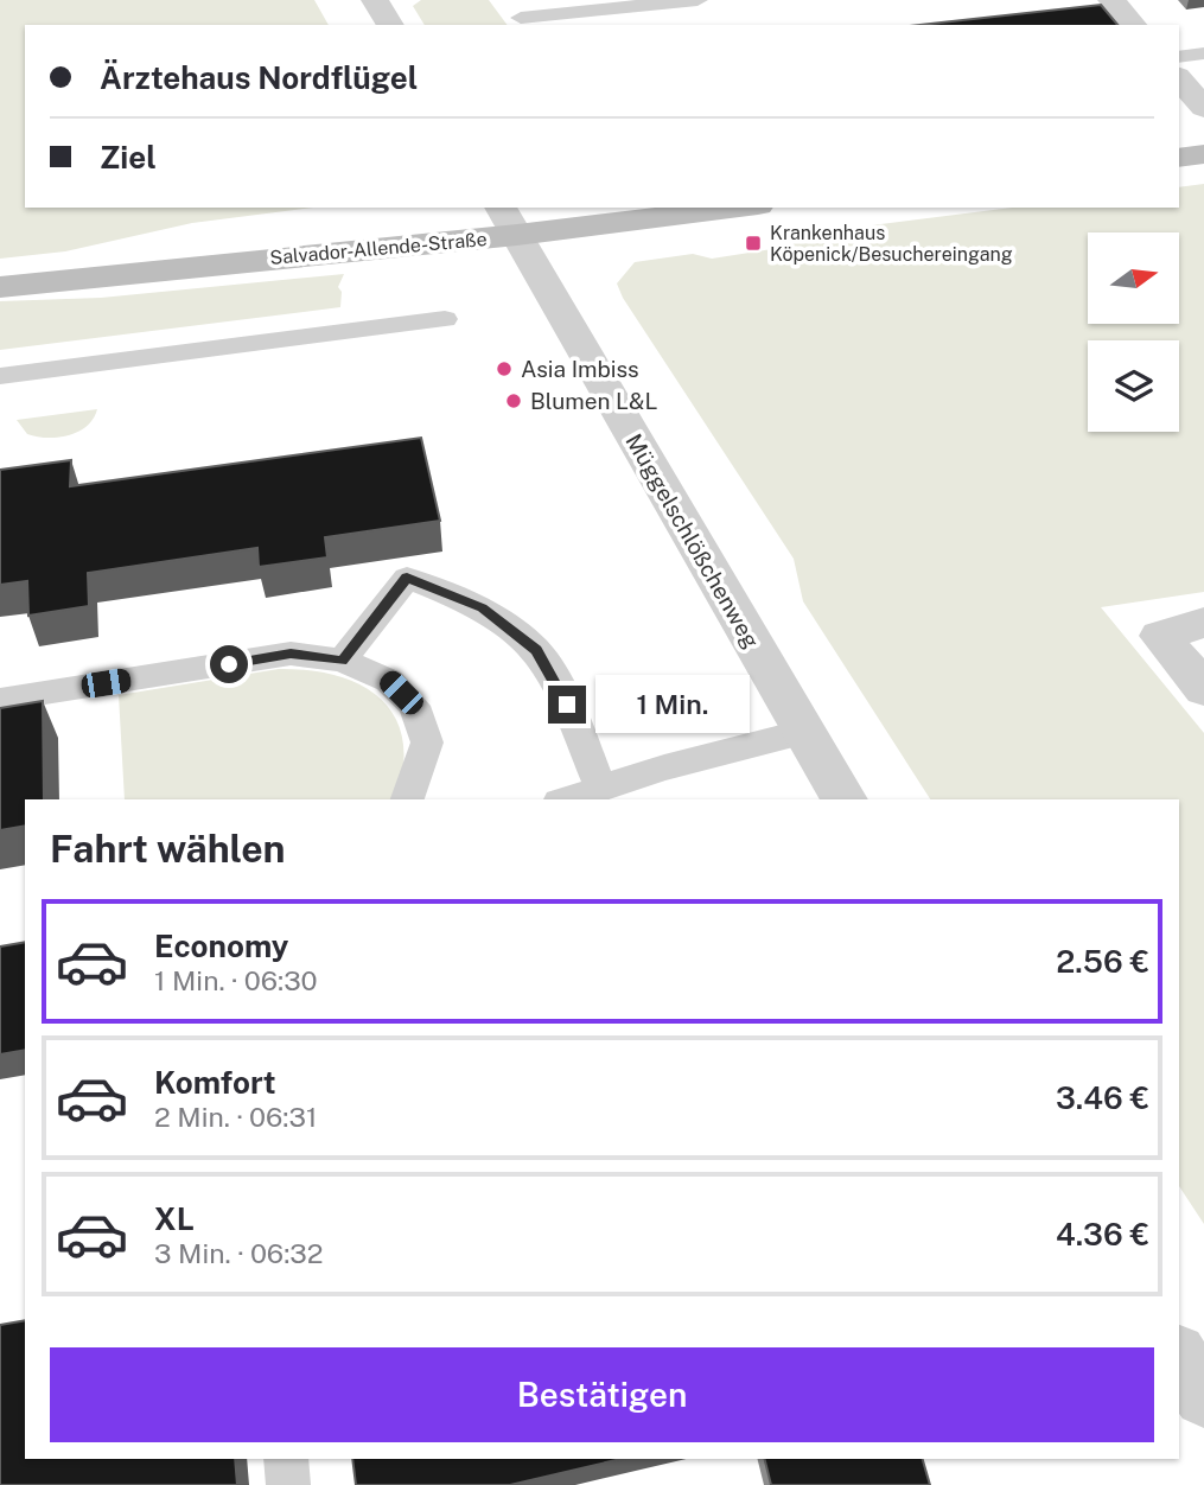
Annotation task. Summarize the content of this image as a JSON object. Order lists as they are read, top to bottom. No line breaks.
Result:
{"streets":{"main road":["Salvador-Allende-Straße"],"street":["Müggelschlößchenweg"]},"crossings":[["Salvador-Allende-Straße","Müggelschlößchenweg"]],"places":{"transit":["Krankenhaus Köpenick/Besuchereingang"],"other":["Asia Imbiss","Blumen L&L"]},"north":"right","page":{"banner":["Ärztehaus Nordflügel","Ziel"],"bubble":"1 Min.","heading":"Fahrt wählen","list":[{"name":"Economy","note":"1 Min. · 06:30","value":"2.56 €"},{"name":"Komfort","note":"2 Min. · 06:31","value":"3.46 €"},{"name":"XL","note":"3 Min. · 06:32","value":"4.36 €"}],"buttons":"Bestätigen"}}
